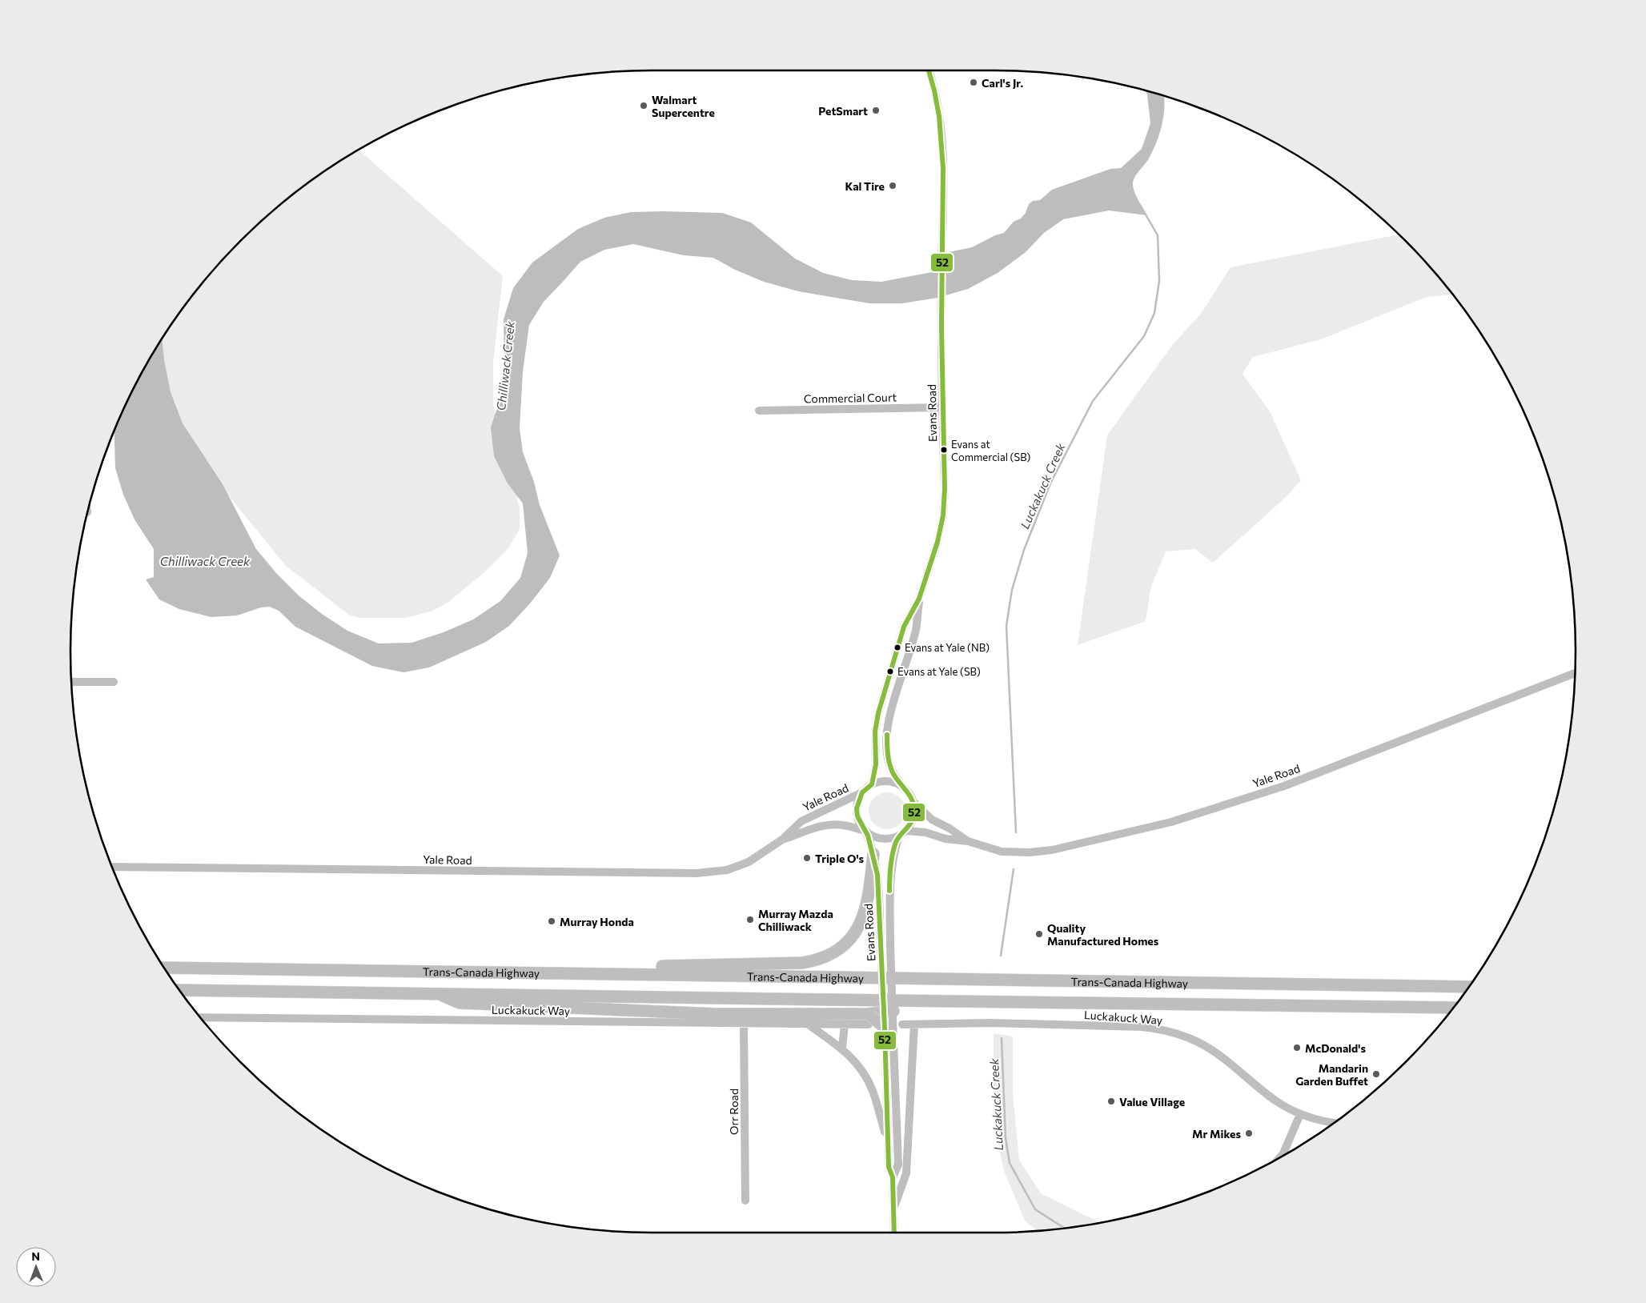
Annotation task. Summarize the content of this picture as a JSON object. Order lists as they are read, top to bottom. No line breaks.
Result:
{"streets":{"highway":["Trans-Canada Highway"],"street":["Commercial Court","Evans Road","Yale Road","Luckakuck Way","Orr Road"]},"crossings":[["Commercial Court","Evans Road"],["Evans Road","Yale Road"],["Luckakuck Way","Orr Road"]],"water":["Chilliwack Creek","Luckakuck Creek"],"places":["Carl's Jr.","Walmart Supercentre","PetSmart","Kal Tire","Evans at Commercial (SB)","Evans at Yale (NB)","Evans at Yale (SB)","Triple O's","Murray Mazda Chilliwack","Murray Honda","Quality Manufactured Homes","McDonald's","Mandarin Garden Buffet","Value Village","Mr Mikes"],"lines":["transit line 52"],"north":"top"}
